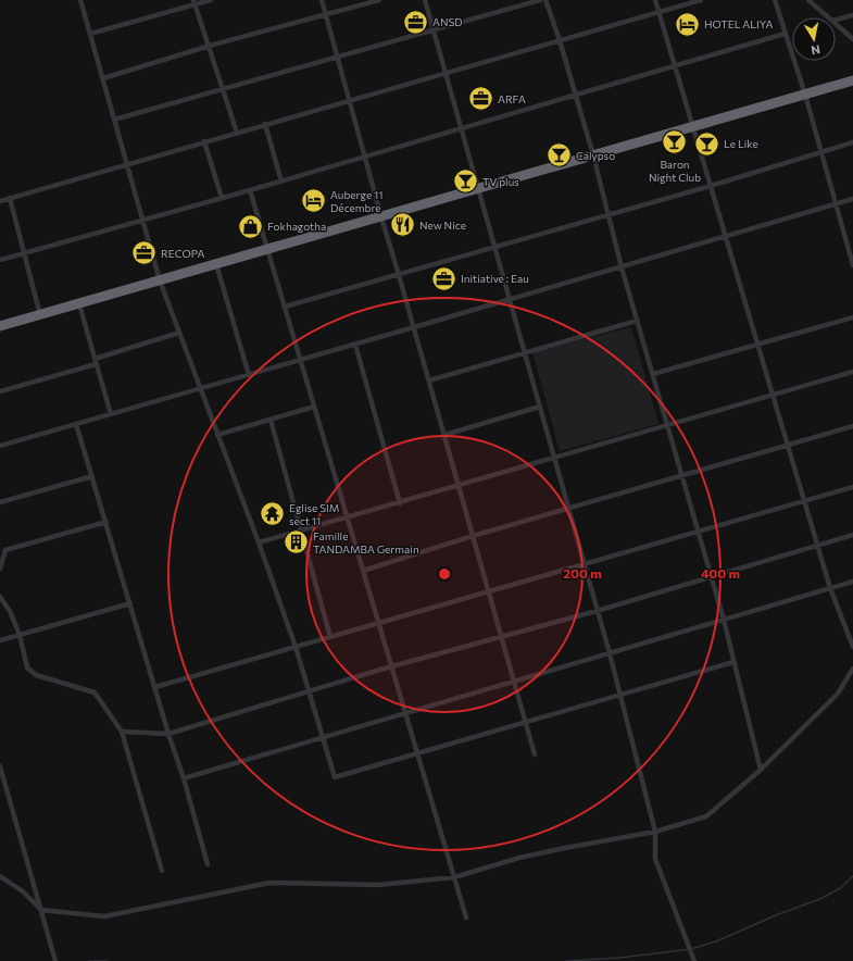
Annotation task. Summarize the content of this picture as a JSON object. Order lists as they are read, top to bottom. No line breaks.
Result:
{"places":{"office":["ANSD","ARFA","RECOPA","Initiative : Eau"],"hotel":["HOTEL ALIYA","Auberge 11 Décembre"],"bar":["Baron Night Club","Le Like","Calypso","TV plus"],"restaurant":["New Nice"],"shop":["Fokhagotha"],"temple":["Eglise SIM sect 11"],"building":["Famille TANDAMBA Germain"]},"north":"bottom","rings":["200 m","400 m"]}
